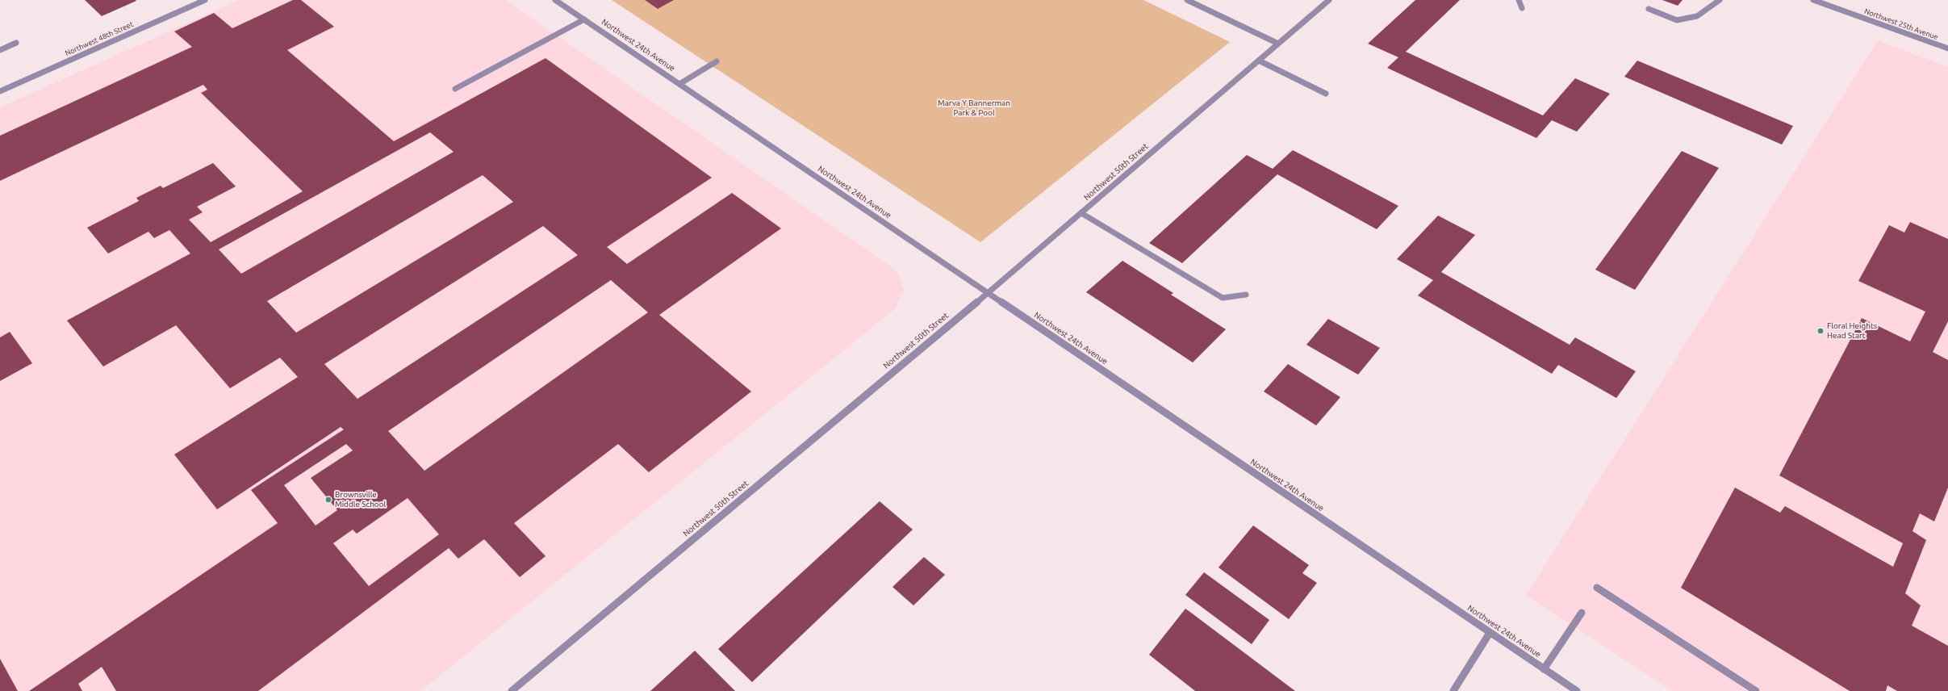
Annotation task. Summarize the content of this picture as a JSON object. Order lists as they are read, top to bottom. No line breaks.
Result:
{"streets":{"street":["Northwest 25th Avenue","Northwest 48th Street","Northwest 24th Avenue","Northwest 50th Street"]},"crossings":[["Northwest 24th Avenue","Northwest 50th Street"]],"parks":["Marva Y Bannerman Park & Pool"],"places":["Floral Heights Head Start","Brownsville Middle School"]}
